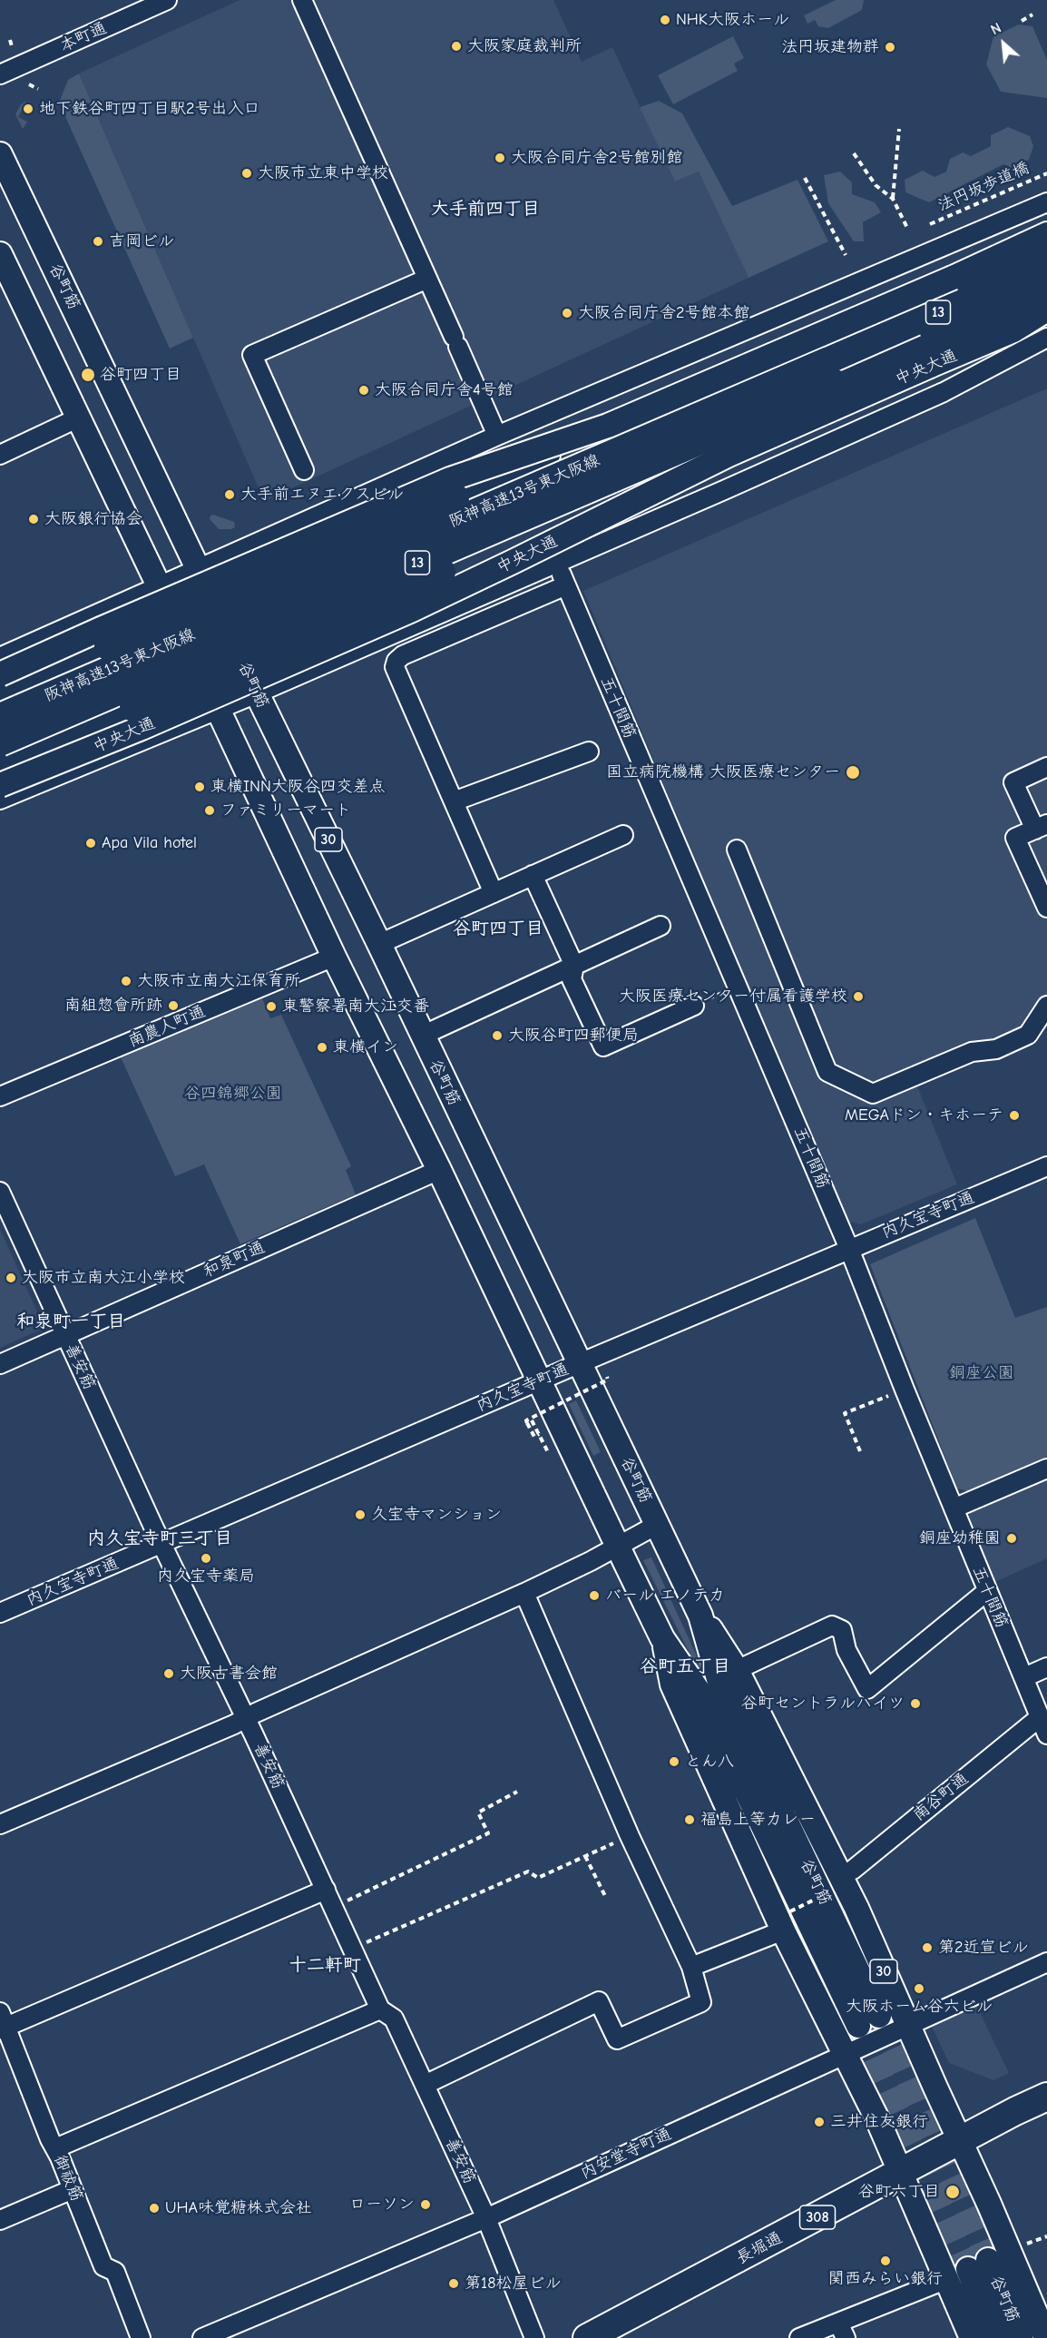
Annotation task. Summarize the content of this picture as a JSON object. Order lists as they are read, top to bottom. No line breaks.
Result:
{"streets":{"highway":["13","阪神高速13号東大阪線","308","長堀通"],"main road":["谷町筋","中央大通","30"],"street":["本町通","五十間筋","南農人町通","内久宝寺町通","和泉町通","善安筋","南谷町通","内安堂寺町通","御祓筋"],"path":["法円坂歩道橋"]},"crossings":[["谷町筋","中央大通"],["谷町筋","30"],["谷町筋","南農人町通"],["谷町筋","内久宝寺町通"],["谷町筋","和泉町通"],["中央大通","五十間筋"],["五十間筋","内久宝寺町通"],["五十間筋","南谷町通"],["30","南谷町通"],["30","内安堂寺町通"],["30","長堀通"],["内久宝寺町通","善安筋"],["和泉町通","善安筋"],["善安筋","内安堂寺町通"]],"districts":["大手前四丁目","谷町四丁目","和泉町一丁目","内久宝寺町三丁目","谷町五丁目","十二軒町"],"parks":["谷四錦郷公園","銅座公園"],"places":["NHK大阪ホール","大阪家庭裁判所","法円坂建物群","地下鉄谷町四丁目駅2号出入口","大阪合同庁舎2号館別館","大阪市立東中学校","吉岡ビル","大阪合同庁舎2号館本館","谷町四丁目","大阪合同庁舎4号館","大手前エヌエクスビル","大阪銀行協会","国立病院機構 大阪医療センター","東横INN大阪谷四交差点","ファミリーマート","Apa Vila hotel","大阪市立南大江保育所","大阪医療センター付属看護学校","南組惣會所跡","東警察署南大江交番","大阪谷町四郵便局","東横イン","MEGAドン・キホーテ","大阪市立南大江小学校","久宝寺マンション","銅座幼稚園","内久宝寺薬局","バール エノテカ","大阪古書会館","谷町セントラルハイツ","とん八","福島上等カレー","第2近宣ビル","大阪ホーム谷六ビル","三井住友銀行","谷町六丁目","ローソン","UHA味覚糖株式会社","関西みらい銀行","第18松屋ビル"],"north":"top left"}
